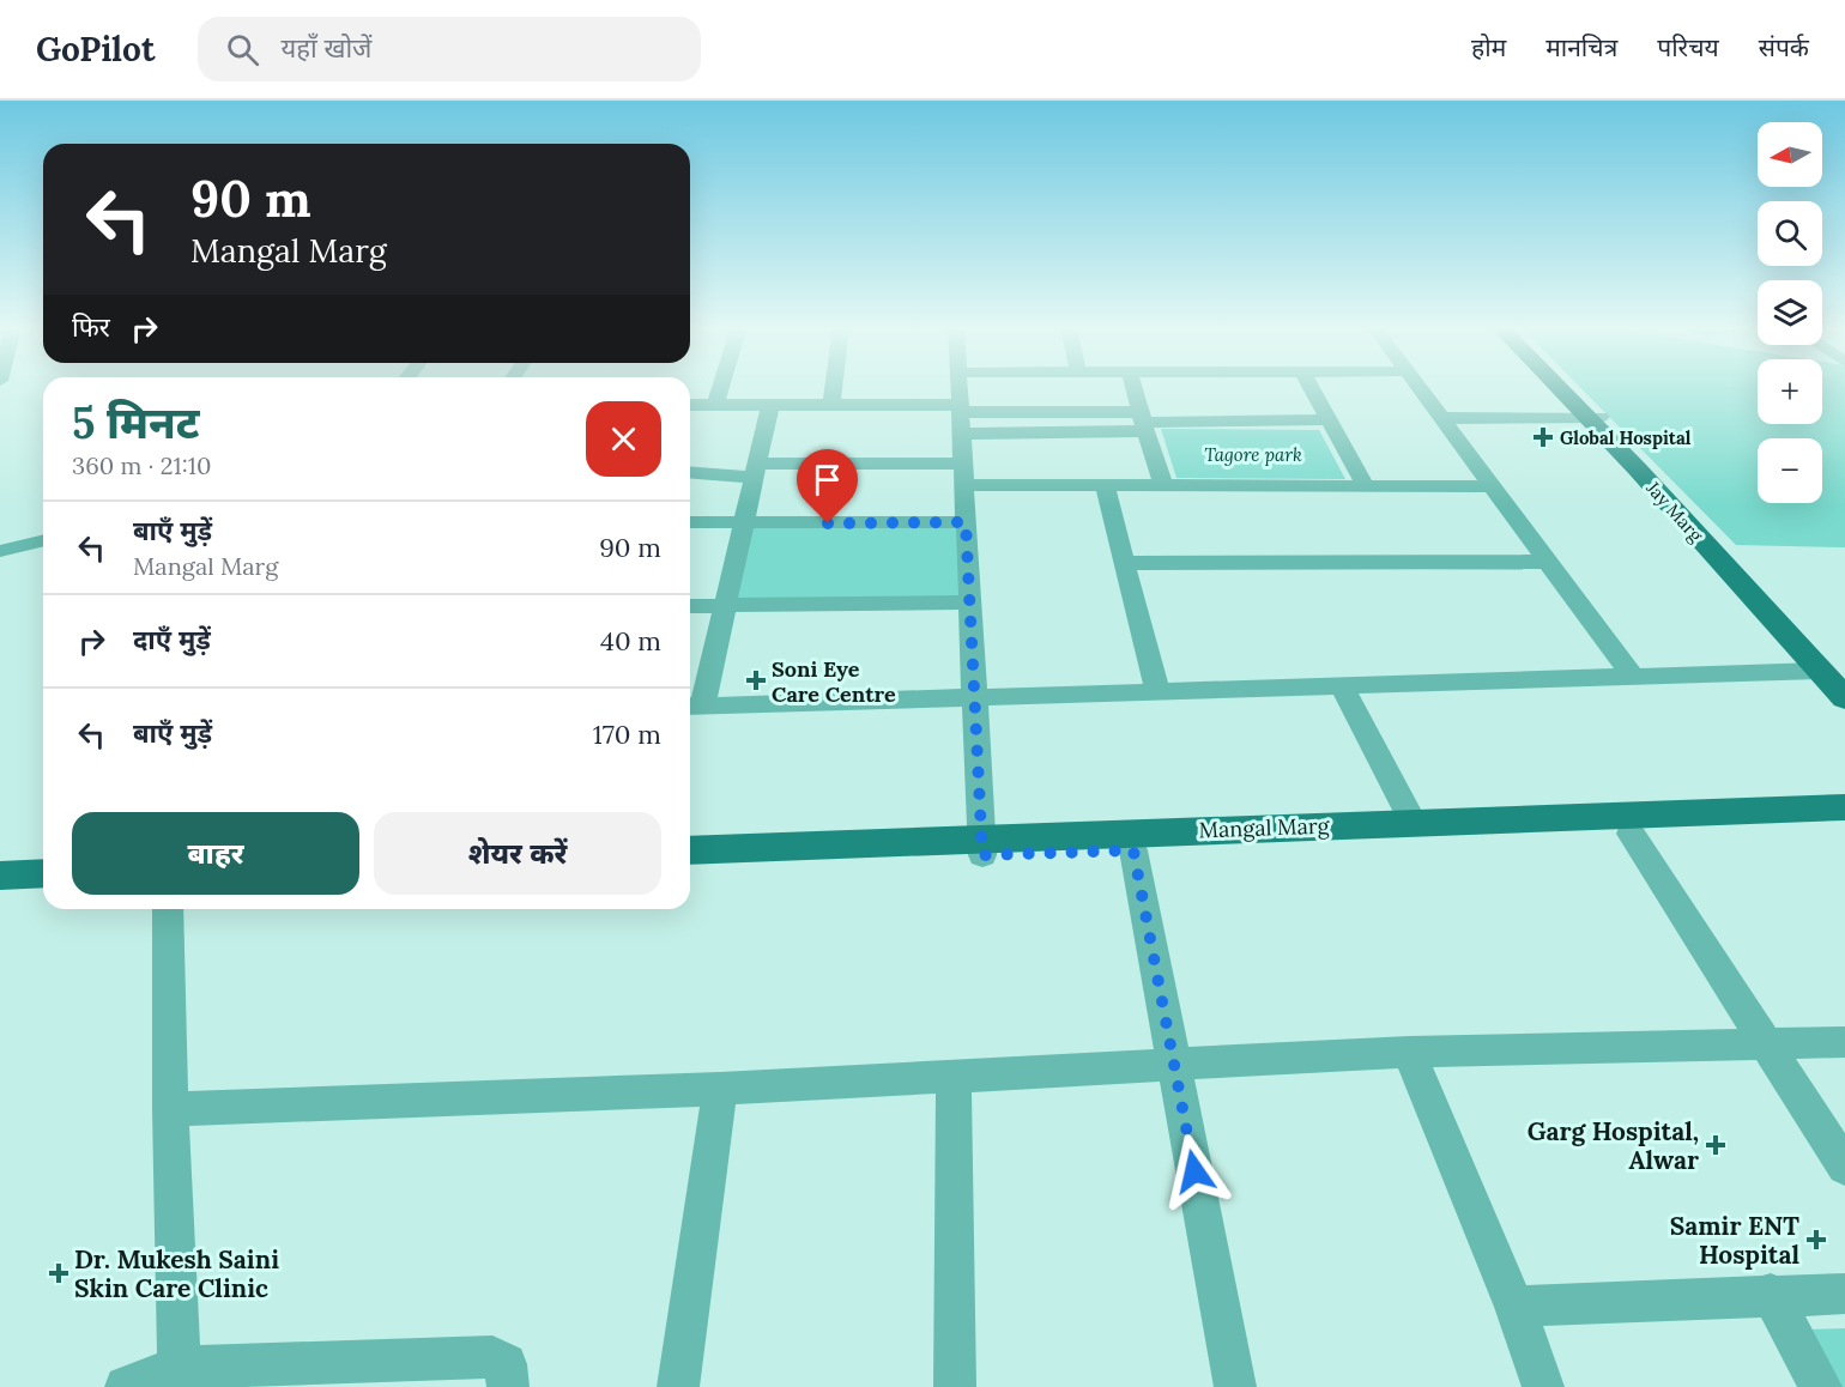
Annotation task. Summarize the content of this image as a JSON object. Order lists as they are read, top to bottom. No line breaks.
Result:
{"streets":{"main road":["Jay Marg","Mangal Marg"]},"parks":["Tagore park"],"places":{"health":["Global Hospital","Soni Eye Care Centre","Garg Hospital, Alwar","Samir ENT Hospital","Dr. Mukesh Saini Skin Care Clinic"]},"north":"left","page":{"header":"GoPilot","search":"यहाँ खोजें","nav":["होम","मानचित्र","परिचय","संपर्क"],"map_buttons":["+","−"],"turn":["90 m","Mangal Marg"],"then":"फिर","heading":["5 मिनट","360 m · 21:10"],"list":[{"name":"बाएँ मुड़ें","note":"Mangal Marg","value":"90 m"},{"name":"दाएँ मुड़ें","value":"40 m"},{"name":"बाएँ मुड़ें","value":"170 m"}],"buttons":["बाहर","शेयर करें"]}}
